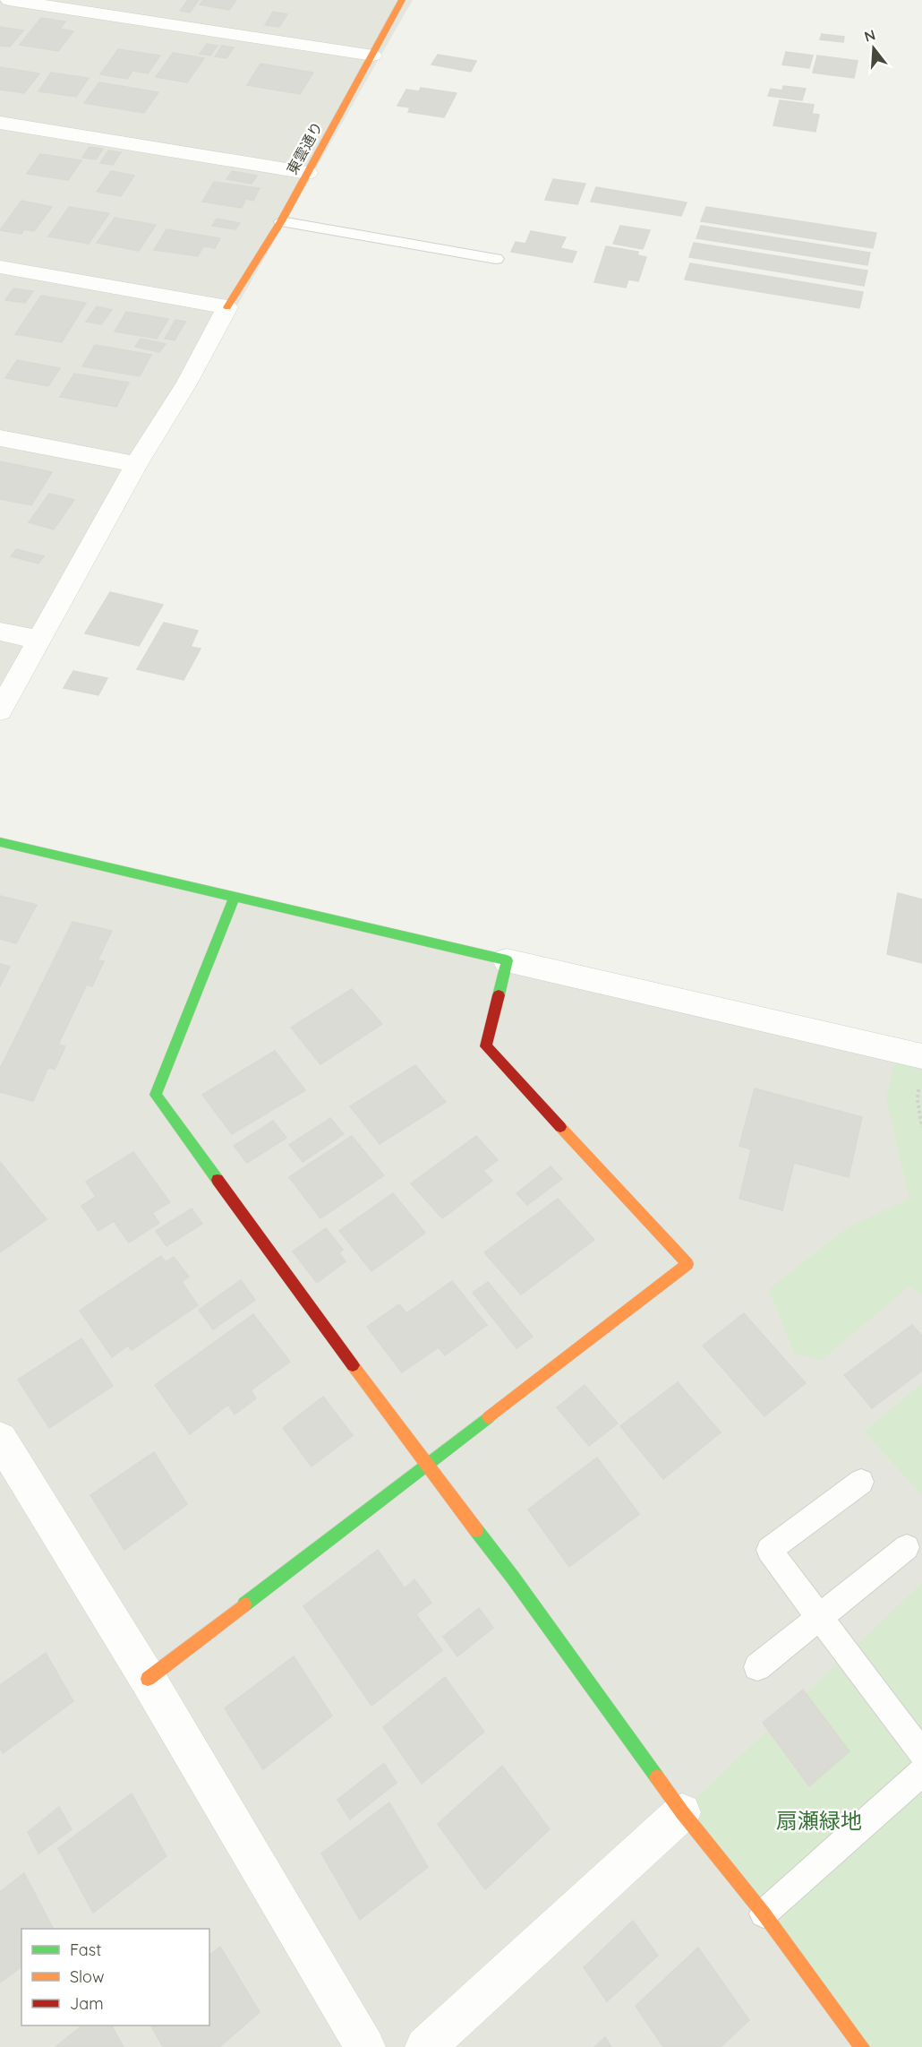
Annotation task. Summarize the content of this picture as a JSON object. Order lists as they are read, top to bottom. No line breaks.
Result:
{"streets":{"street":["東雲通り"]},"parks":["扇瀬緑地"],"legend":["Fast","Slow","Jam"],"north":"top"}
